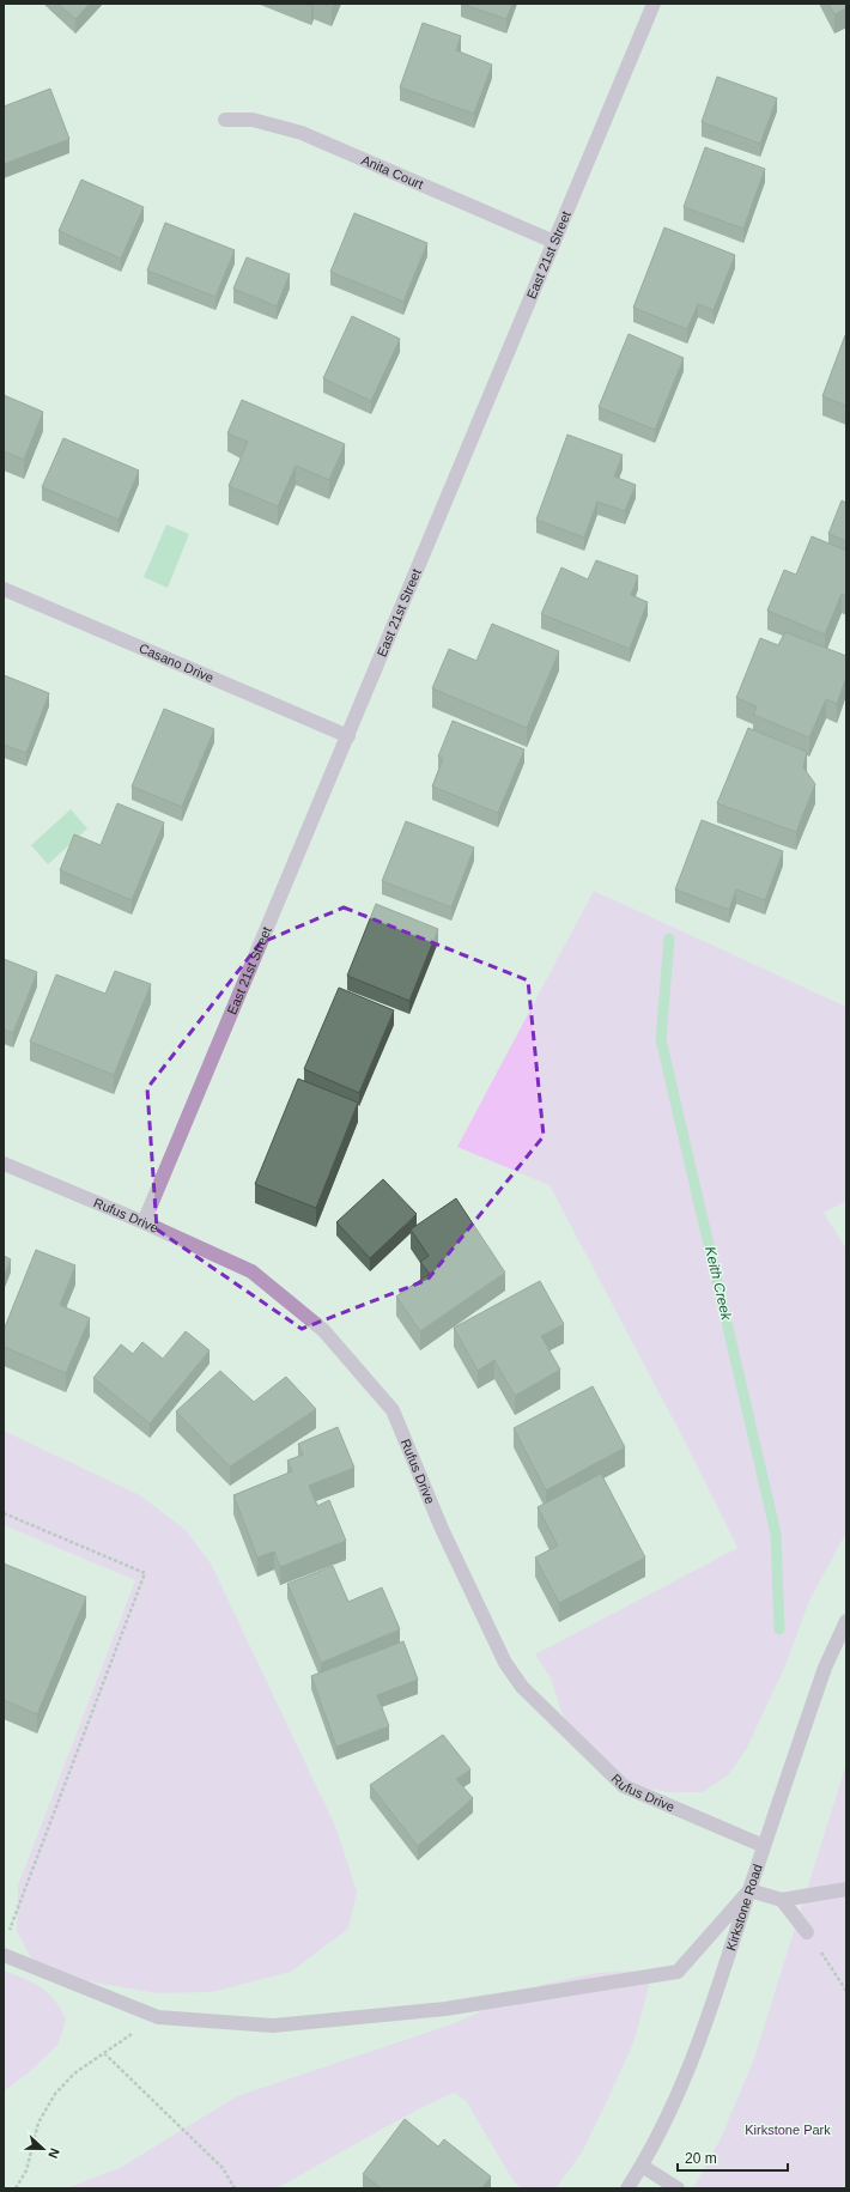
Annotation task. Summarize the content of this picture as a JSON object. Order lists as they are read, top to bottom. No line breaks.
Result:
{"streets":{"street":["Anita Court","East 21st Street","Casano Drive","Rufus Drive","Kirkstone Road"]},"crossings":[["Anita Court","East 21st Street"],["East 21st Street","Casano Drive"],["East 21st Street","Rufus Drive"],["Rufus Drive","Kirkstone Road"]],"water":["Keith Creek"],"parks":["Kirkstone Park"],"scale_bar":"20 m","north":"right"}
